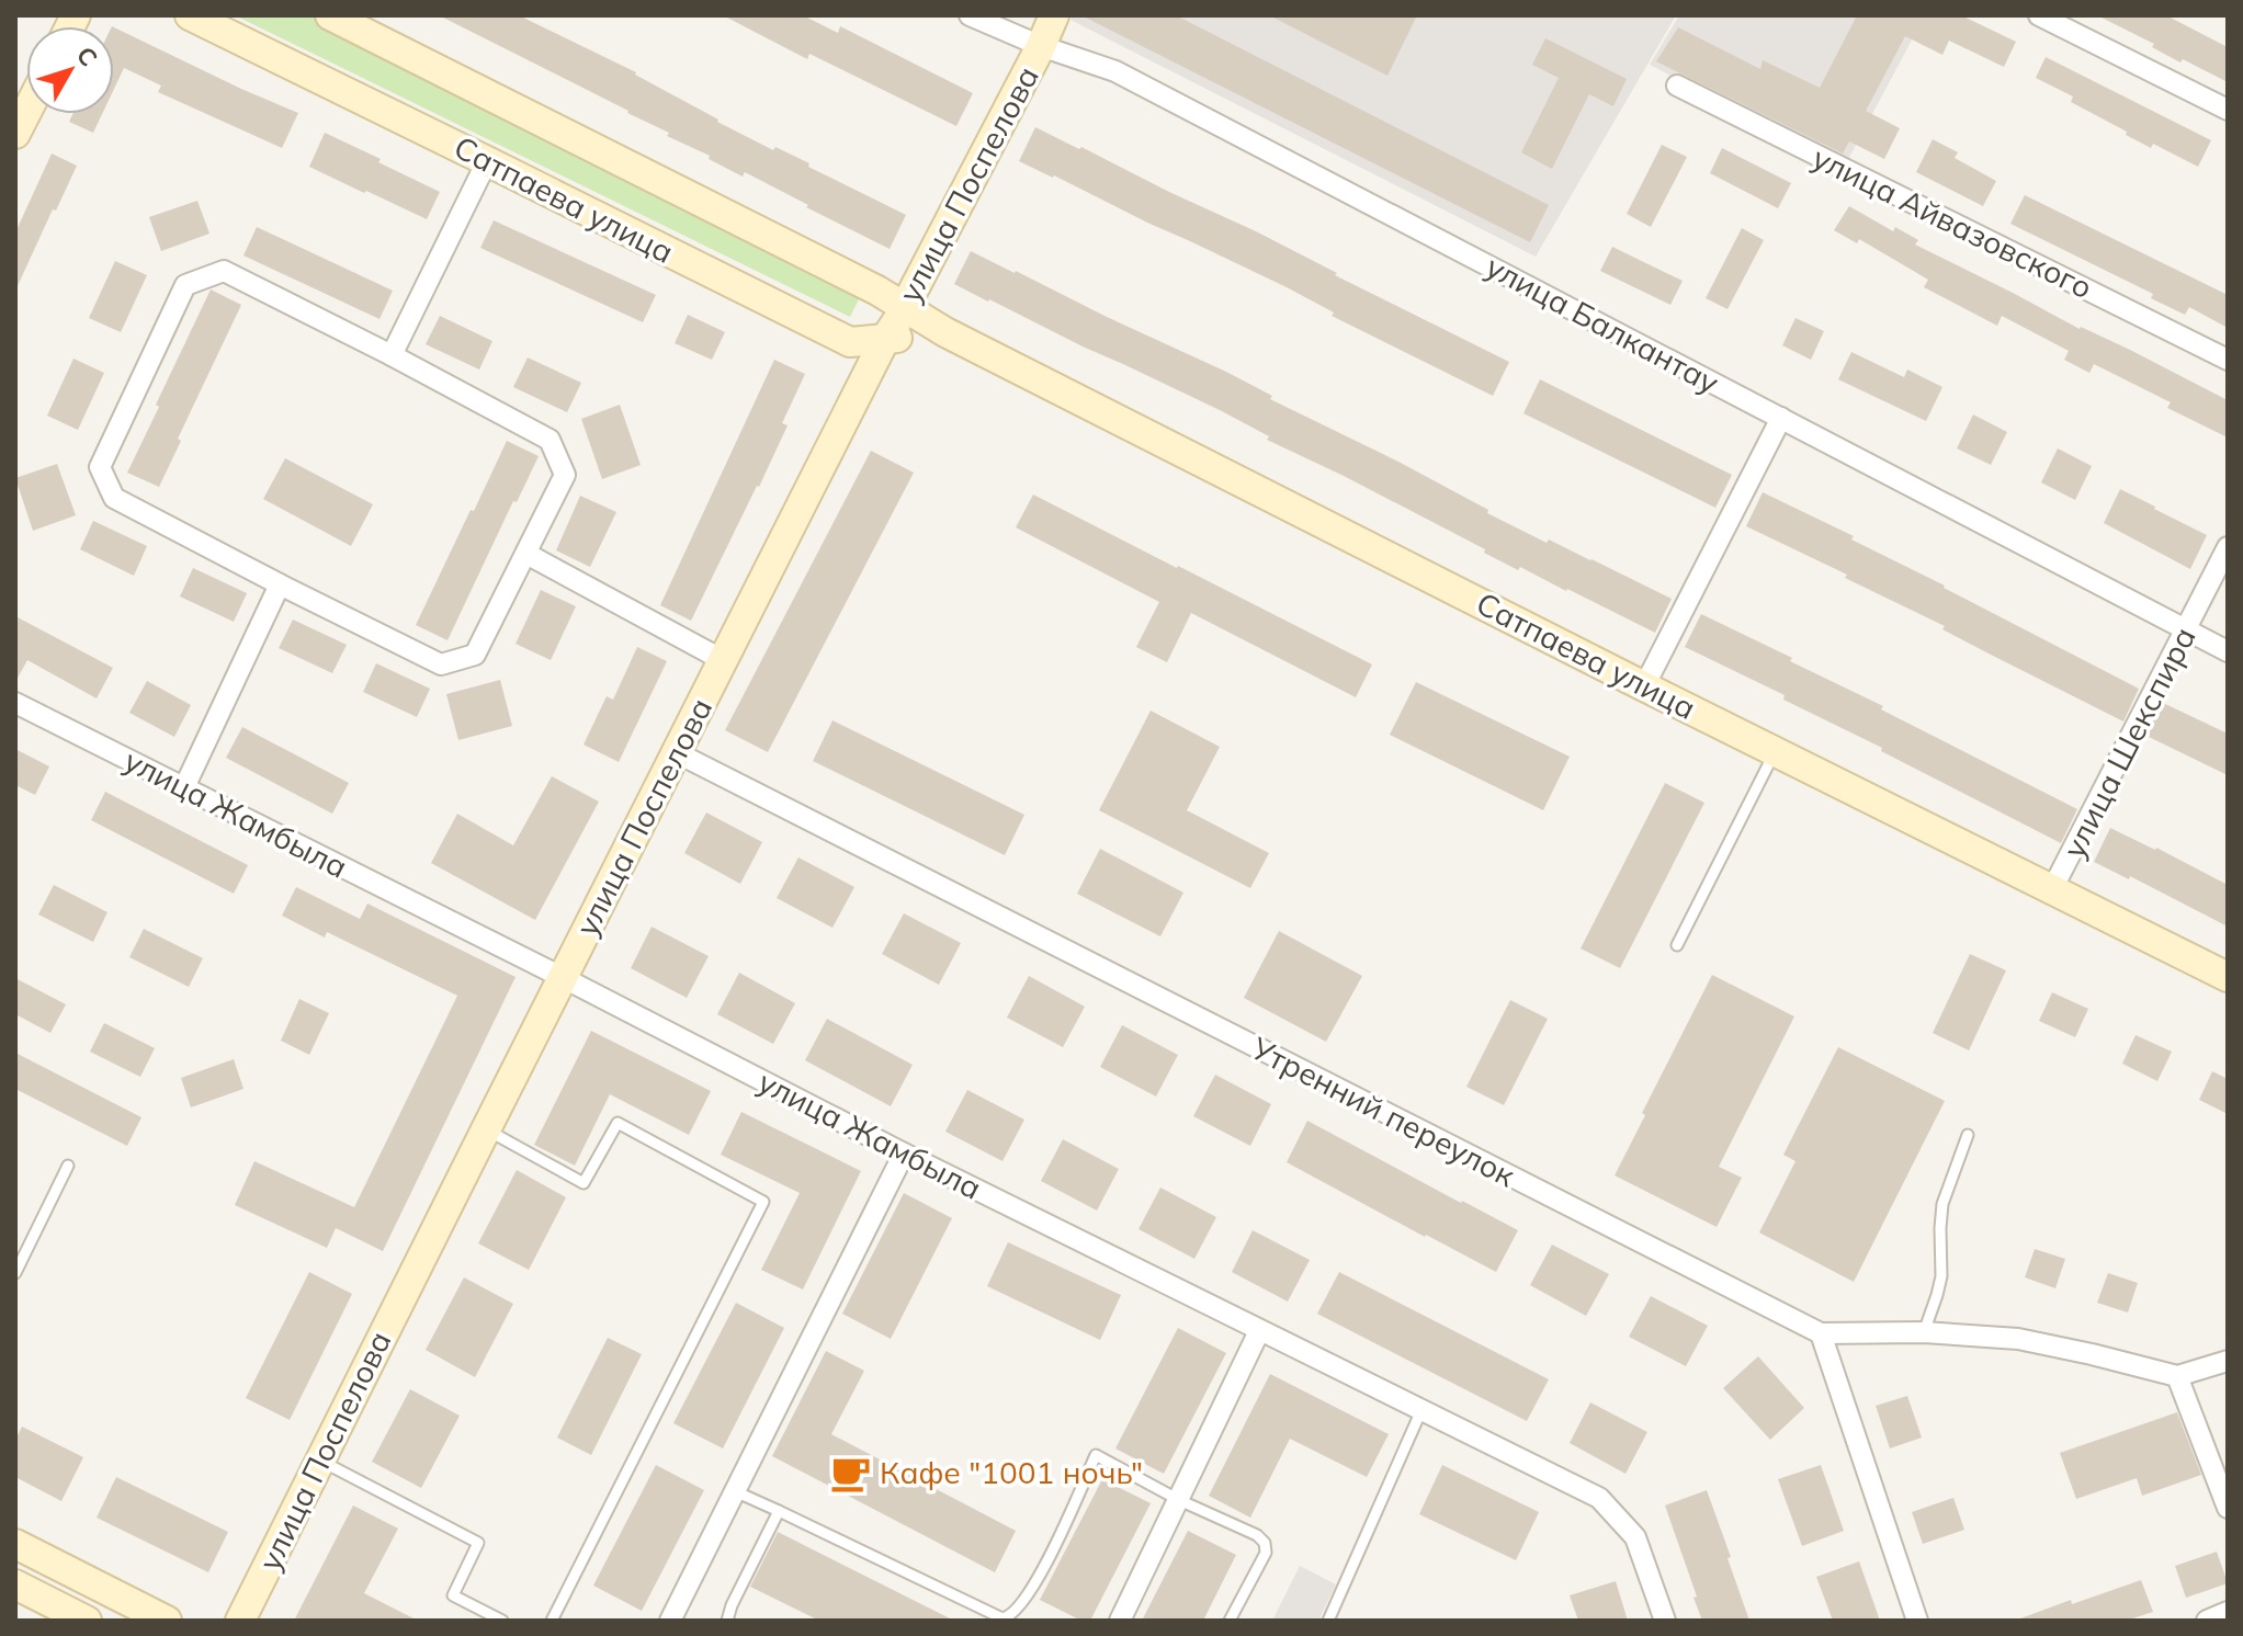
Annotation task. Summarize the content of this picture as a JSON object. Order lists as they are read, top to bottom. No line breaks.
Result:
{"streets":{"street":["улица Поспелова","Сатпаева улица","улица Айвазовского","улица Балкантау","улица Шекспира","улица Жамбыла","Утренний переулок"]},"crossings":[["улица Поспелова","Сатпаева улица"],["улица Поспелова","улица Балкантау"],["улица Поспелова","улица Жамбыла"],["улица Поспелова","Утренний переулок"],["Сатпаева улица","улица Шекспира"],["улица Балкантау","улица Шекспира"]],"places":{"cafe":["Кафе \"1001 ночь\""]},"north":"top right"}
